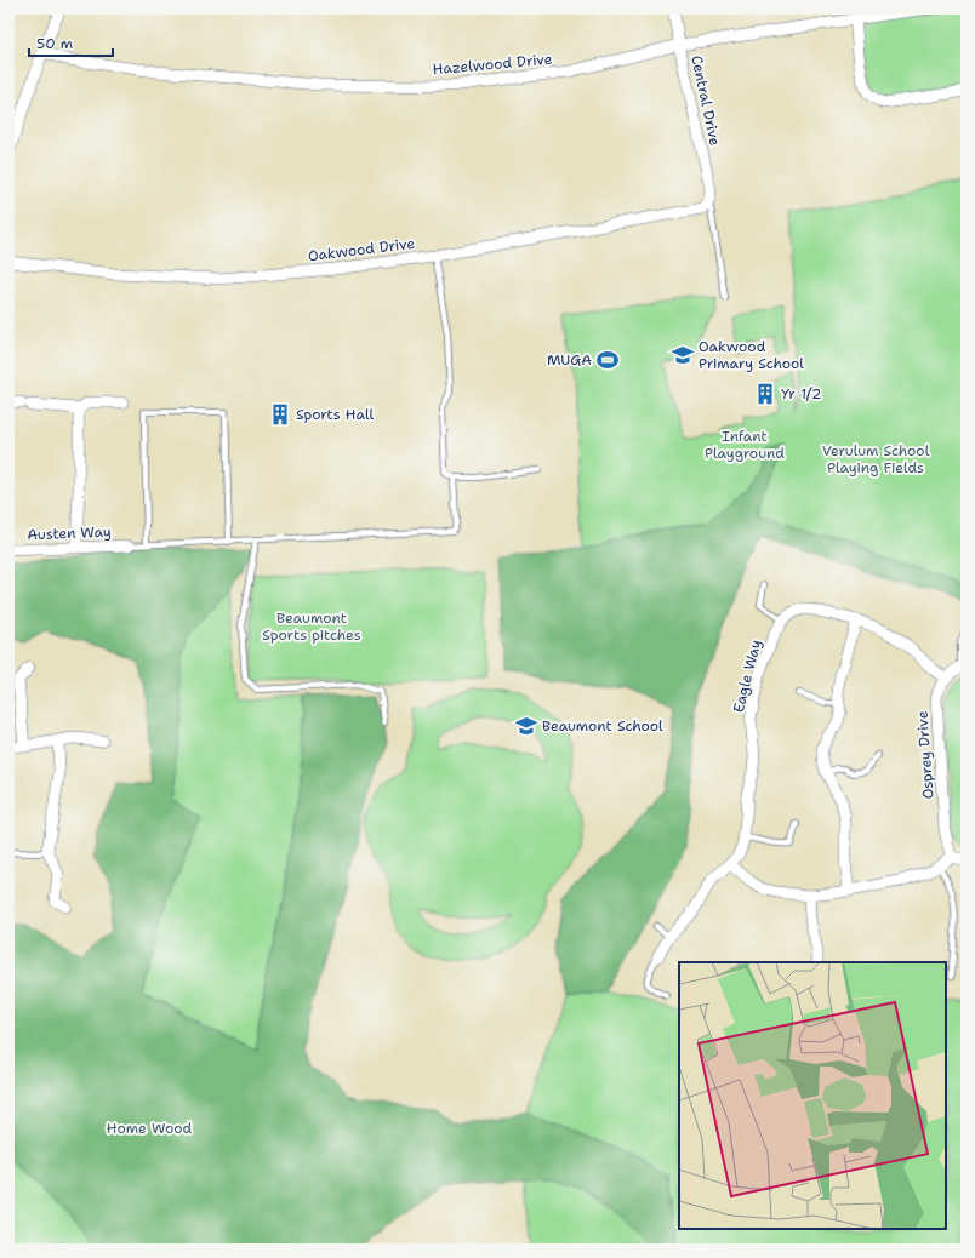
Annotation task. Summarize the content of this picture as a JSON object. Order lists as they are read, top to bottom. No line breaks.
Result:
{"streets":{"street":["Hazelwood Drive","Central Drive","Oakwood Drive","Austen Way","Eagle Way","Osprey Drive"]},"crossings":[["Hazelwood Drive","Central Drive"],["Central Drive","Oakwood Drive"]],"parks":["Infant Playground","Verulum School Playing Fields","Beaumont Sports pitches","Home Wood"],"places":{"school or university":["Oakwood Primary School","Beaumont School"],"sports":["MUGA"],"building":["Yr 1/2","Sports Hall"]},"scale_bar":"50 m"}
